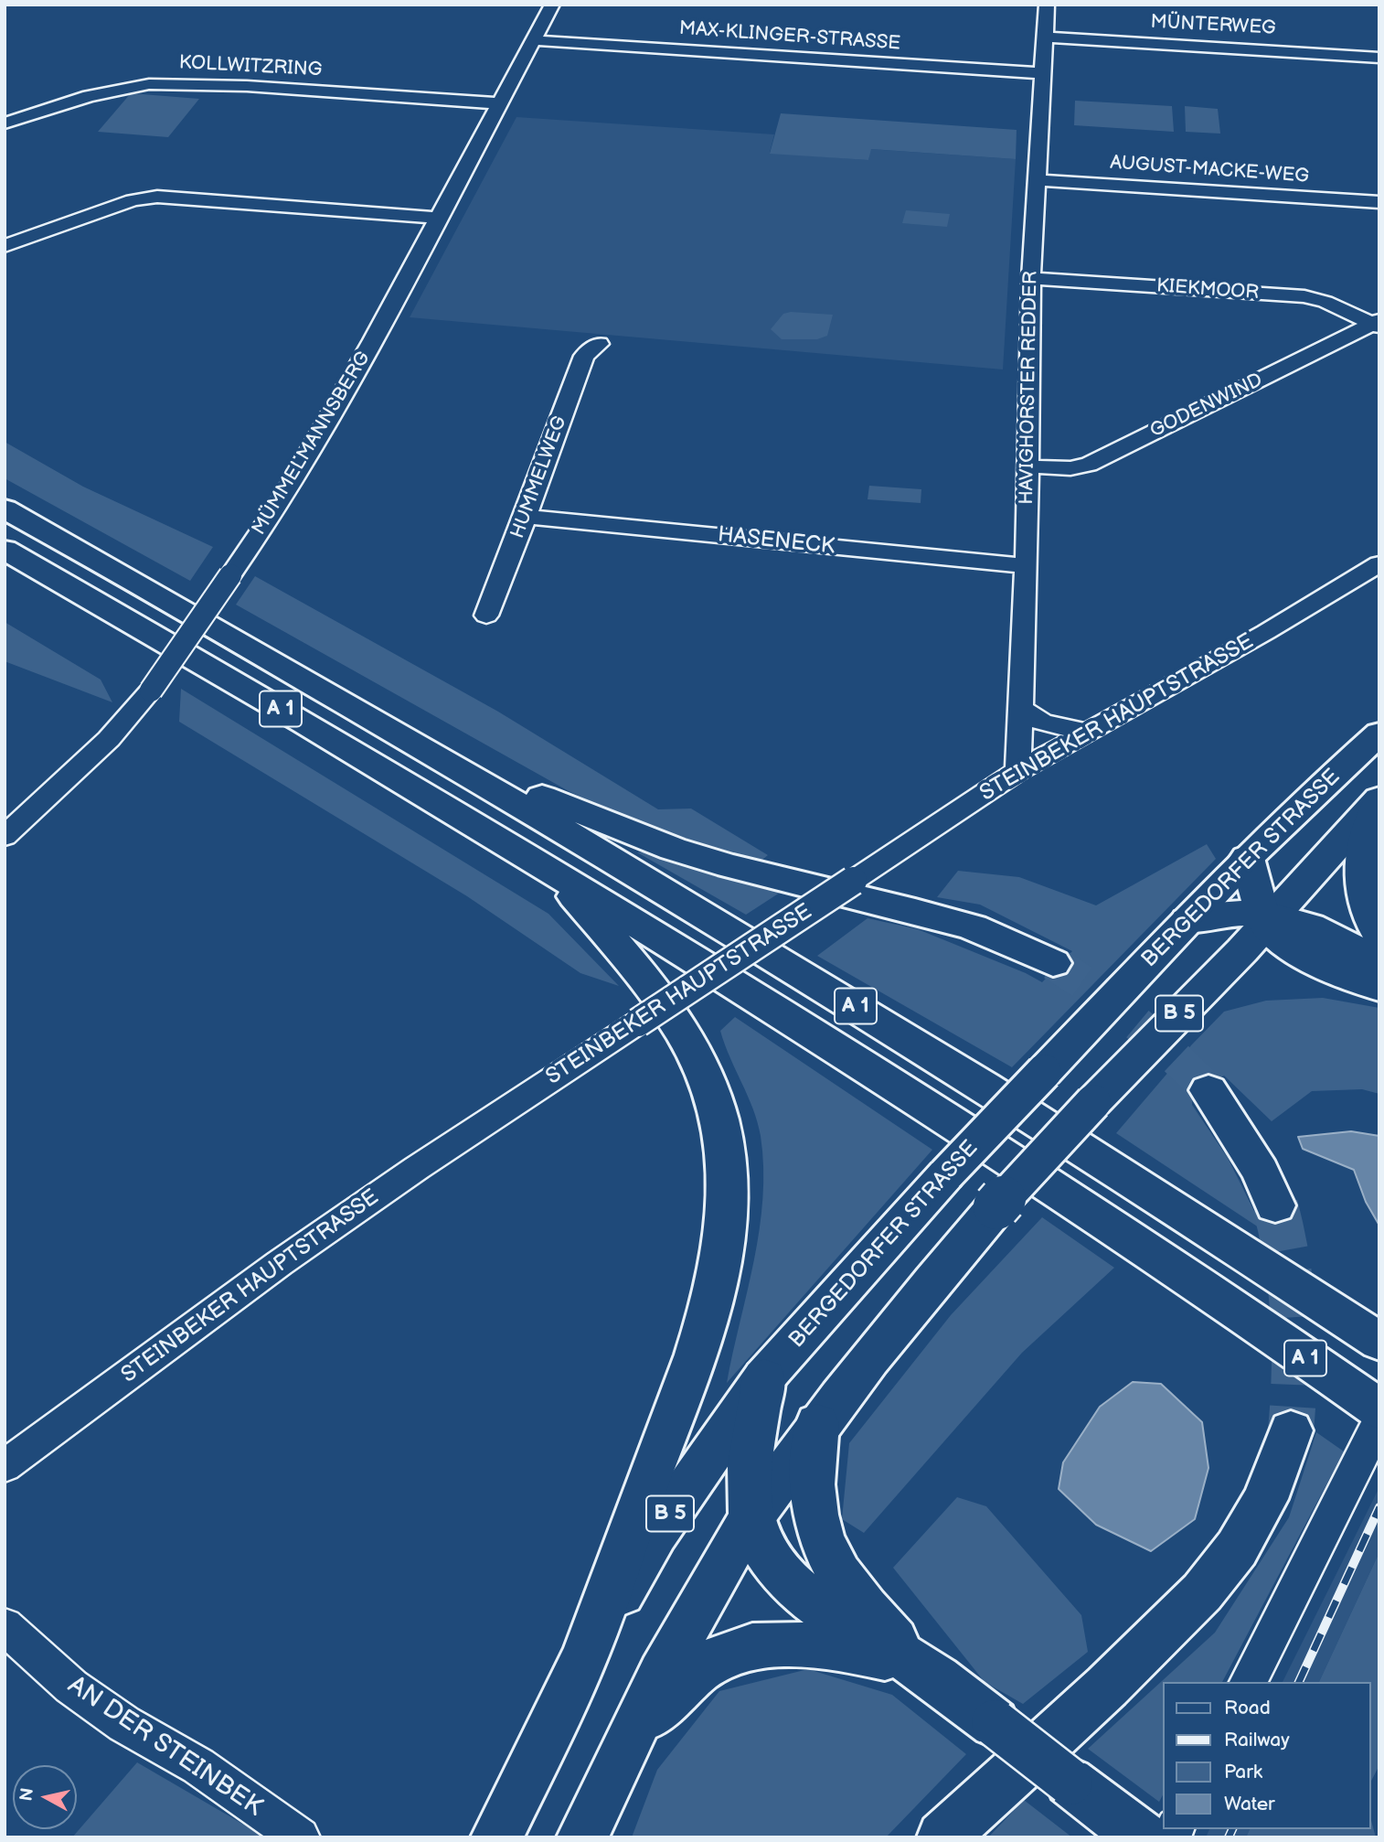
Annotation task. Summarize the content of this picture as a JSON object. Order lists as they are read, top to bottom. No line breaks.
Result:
{"streets":{"main road":["A 1","BERGEDORFER STRASSE","B 5"],"street":["MÜNTERWEG","MAX-KLINGER-STRASSE","KOLLWITZRING","AUGUST-MACKE-WEG","KIEKMOOR","HAVIGHORSTER REDDER","GODENWIND","MÜMMELMANNSBERG","HUMMELWEG","HASENECK","STEINBEKER HAUPTSTRASSE","AN DER STEINBEK"]},"crossings":[["MÜNTERWEG","HAVIGHORSTER REDDER"],["MAX-KLINGER-STRASSE","HAVIGHORSTER REDDER"],["MAX-KLINGER-STRASSE","MÜMMELMANNSBERG"],["KOLLWITZRING","MÜMMELMANNSBERG"],["AUGUST-MACKE-WEG","HAVIGHORSTER REDDER"],["KIEKMOOR","HAVIGHORSTER REDDER"],["KIEKMOOR","GODENWIND"],["HAVIGHORSTER REDDER","GODENWIND"],["HAVIGHORSTER REDDER","HASENECK"],["HAVIGHORSTER REDDER","STEINBEKER HAUPTSTRASSE"],["HUMMELWEG","HASENECK"]],"legend":["Road","Railway","Park","Water"],"north":"left"}
